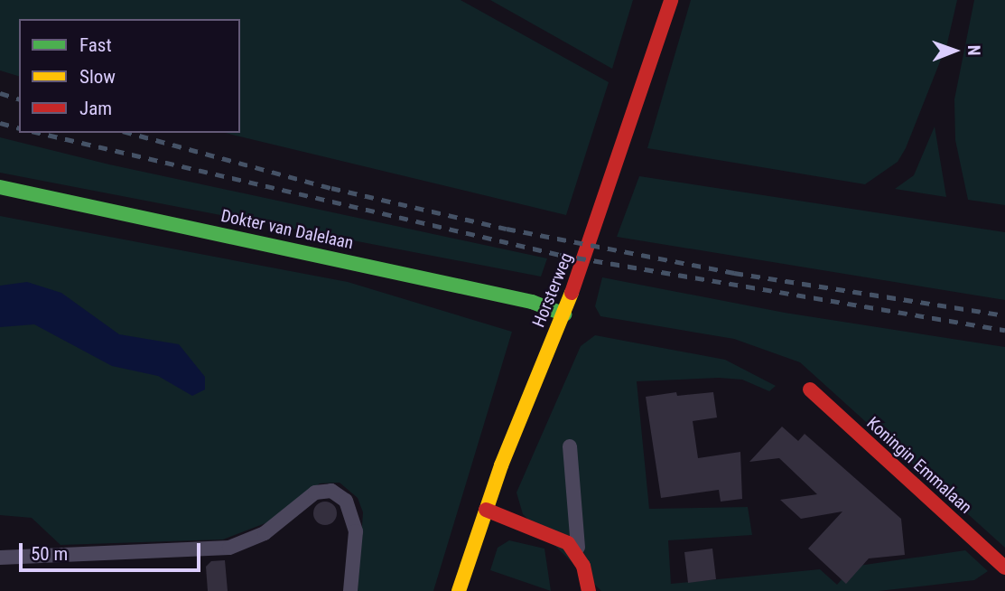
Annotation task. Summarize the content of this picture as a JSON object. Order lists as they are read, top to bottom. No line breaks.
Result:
{"streets":{"street":["Dokter van Dalelaan","Horsterweg","Koningin Emmalaan"]},"crossings":[["Dokter van Dalelaan","Horsterweg"]],"legend":["Fast","Slow","Jam"],"scale_bar":"50 m","north":"right"}
